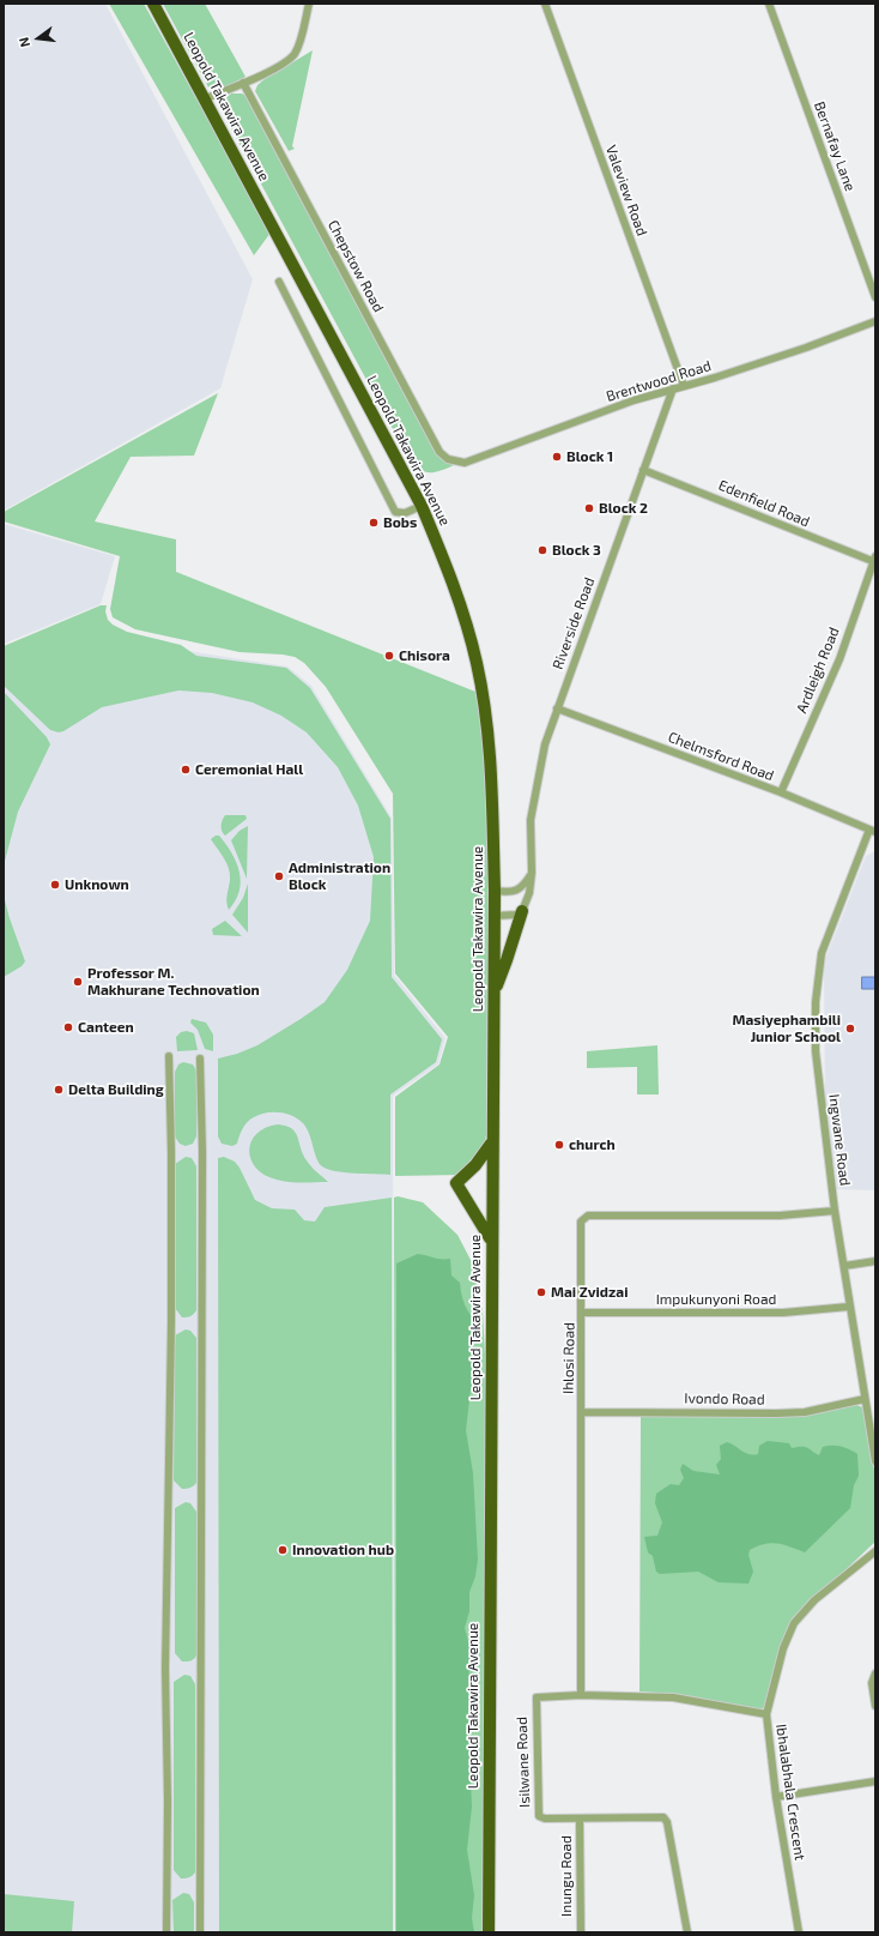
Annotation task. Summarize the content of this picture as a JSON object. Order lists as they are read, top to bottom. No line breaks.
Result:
{"streets":{"highway":["Leopold Takawira Avenue"],"street":["Bernafay Lane","Valeview Road","Chepstow Road","Brentwood Road","Edenfield Road","Riverside Road","Ardleigh Road","Chelmsford Road","Ingwane Road","Impukunyoni Road","Ihlosi Road","Ivondo Road","Isilwane Road","Ibhalabhala Crescent","Inungu Road"]},"crossings":[["Valeview Road","Brentwood Road"],["Chepstow Road","Brentwood Road"],["Brentwood Road","Riverside Road"],["Edenfield Road","Riverside Road"],["Edenfield Road","Ardleigh Road"],["Riverside Road","Chelmsford Road"],["Ardleigh Road","Chelmsford Road"],["Chelmsford Road","Ingwane Road"],["Ingwane Road","Impukunyoni Road"],["Ingwane Road","Ihlosi Road"],["Ingwane Road","Ivondo Road"],["Impukunyoni Road","Ihlosi Road"],["Ihlosi Road","Ivondo Road"],["Ihlosi Road","Isilwane Road"],["Isilwane Road","Ibhalabhala Crescent"],["Isilwane Road","Inungu Road"]],"places":["Block 1","Block 2","Bobs","Block 3","Chisora","Ceremonial Hall","Administration Block","Unknown","Professor M. Makhurane Technovation","Canteen","Masiyephambili Junior School","Delta Building","church","Mai Zvidzai","Innovation hub"],"north":"left"}
